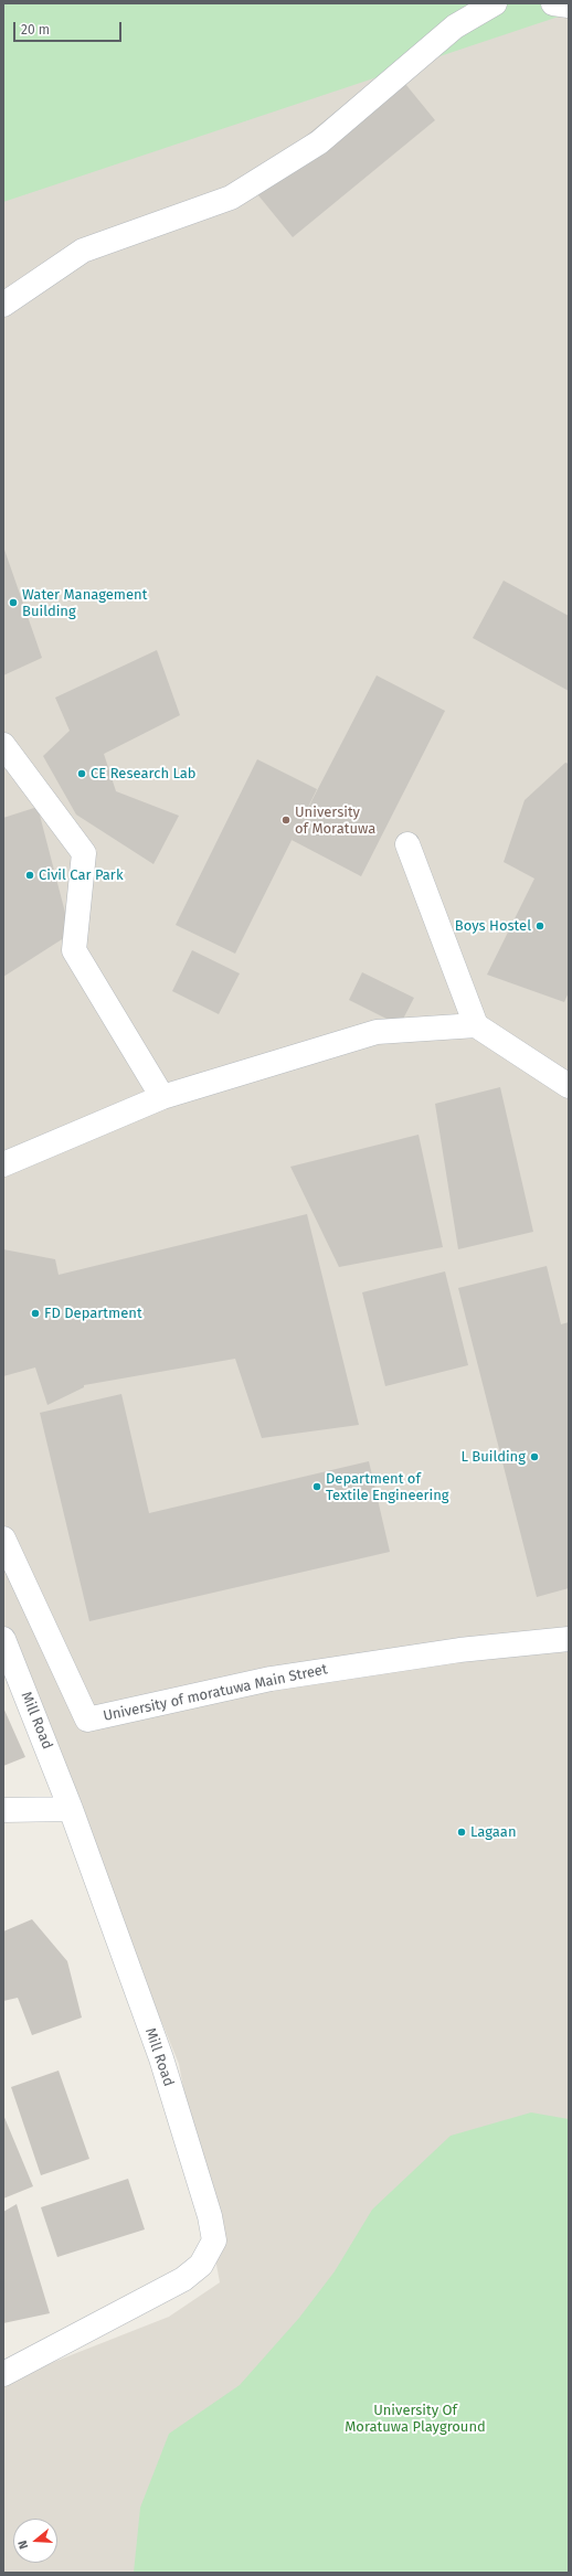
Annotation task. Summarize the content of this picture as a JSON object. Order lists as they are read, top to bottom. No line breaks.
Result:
{"streets":{"street":["University of moratuwa Main Street","Mill Road"]},"parks":["University Of Moratuwa Playground"],"places":["Water Management Building","CE Research Lab","University of Moratuwa","Civil Car Park","Boys Hostel","FD Department","L Building","Department of Textile Engineering","Lagaan"],"scale_bar":"20 m","north":"left"}
